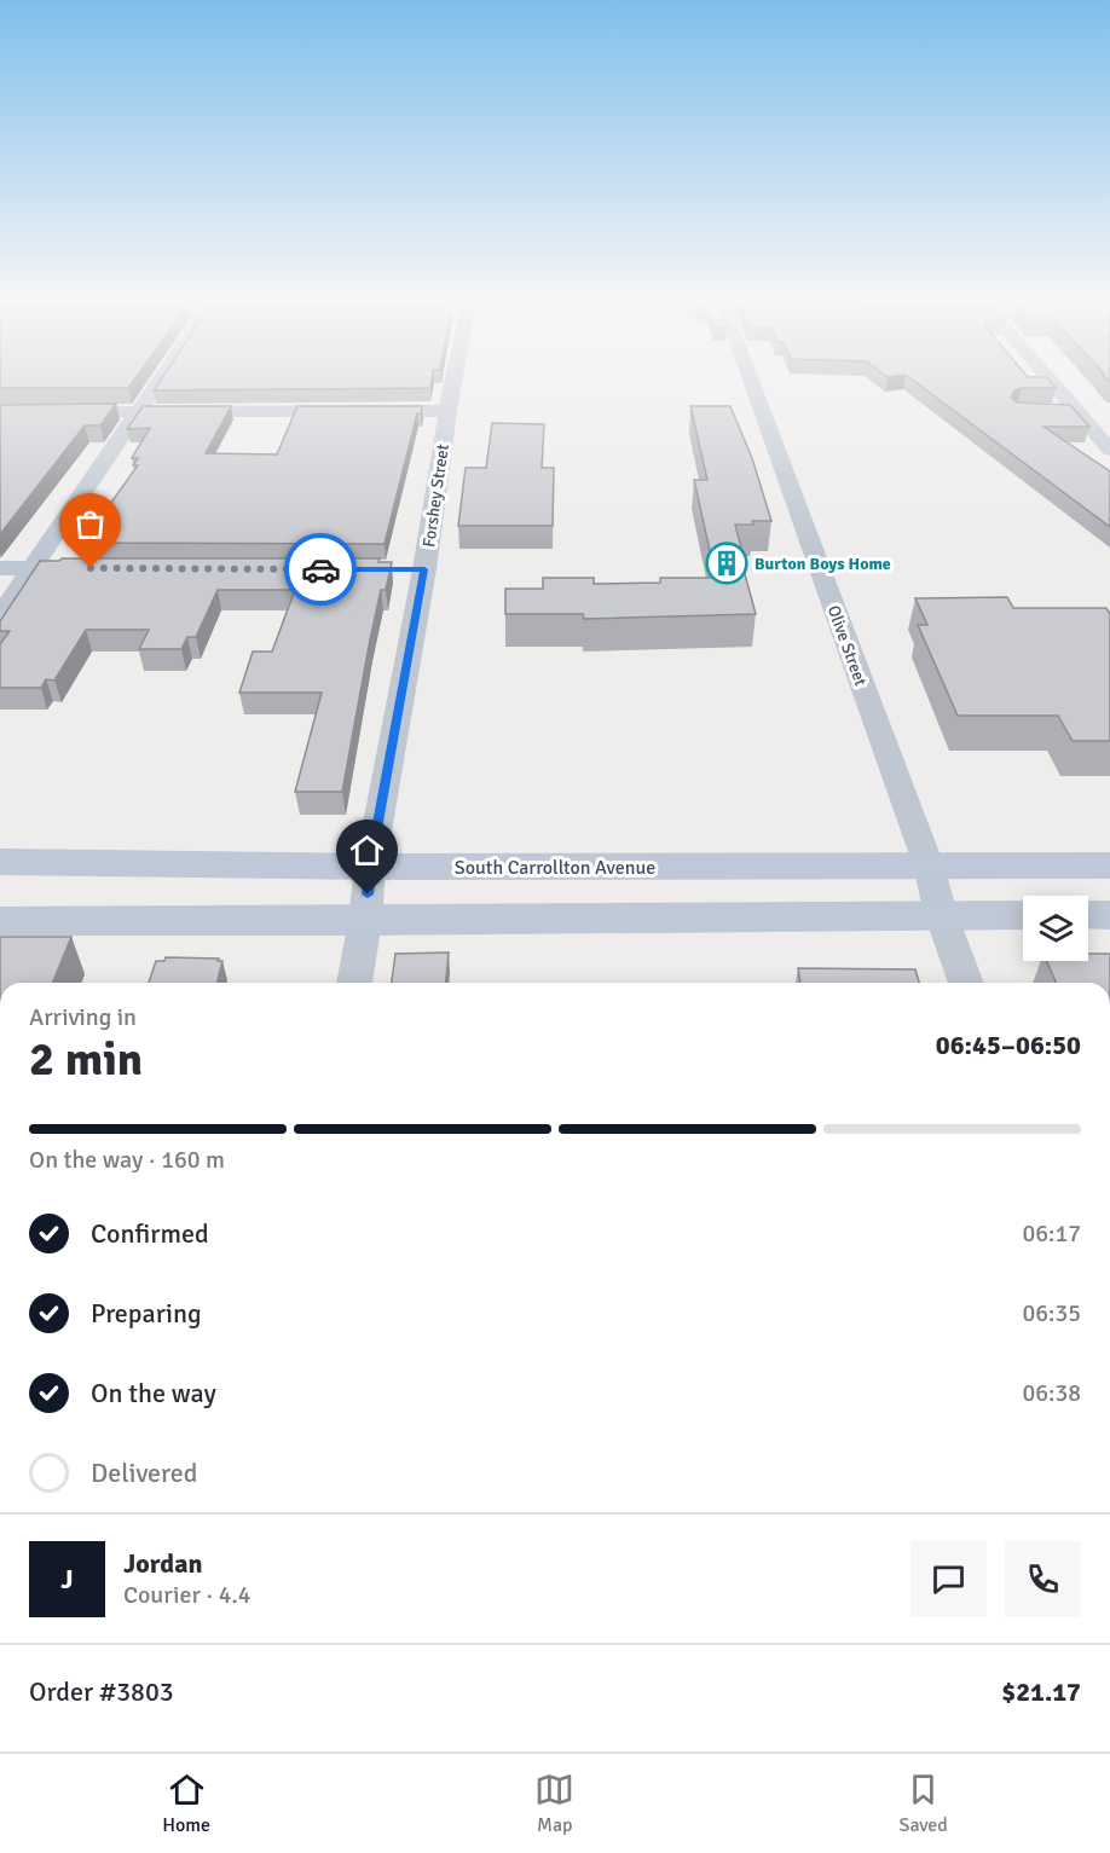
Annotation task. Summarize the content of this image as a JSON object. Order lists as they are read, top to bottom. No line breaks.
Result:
{"streets":{"main road":["South Carrollton Avenue"],"street":["Forshey Street","Olive Street"]},"crossings":[["Forshey Street","South Carrollton Avenue"],["Olive Street","South Carrollton Avenue"]],"places":{"building":["Burton Boys Home"]},"page":{"heading":["2 min","Arriving in","06:45–06:50"],"panel":["Jordan","Courier · 4.4","Order #3803","$21.17"],"bar":"On the way · 160 m","list":[["Confirmed","06:17"],["Preparing","06:35"],["On the way","06:38"],"Delivered"],"round":"J","tabs":["Home","Map","Saved"]}}
